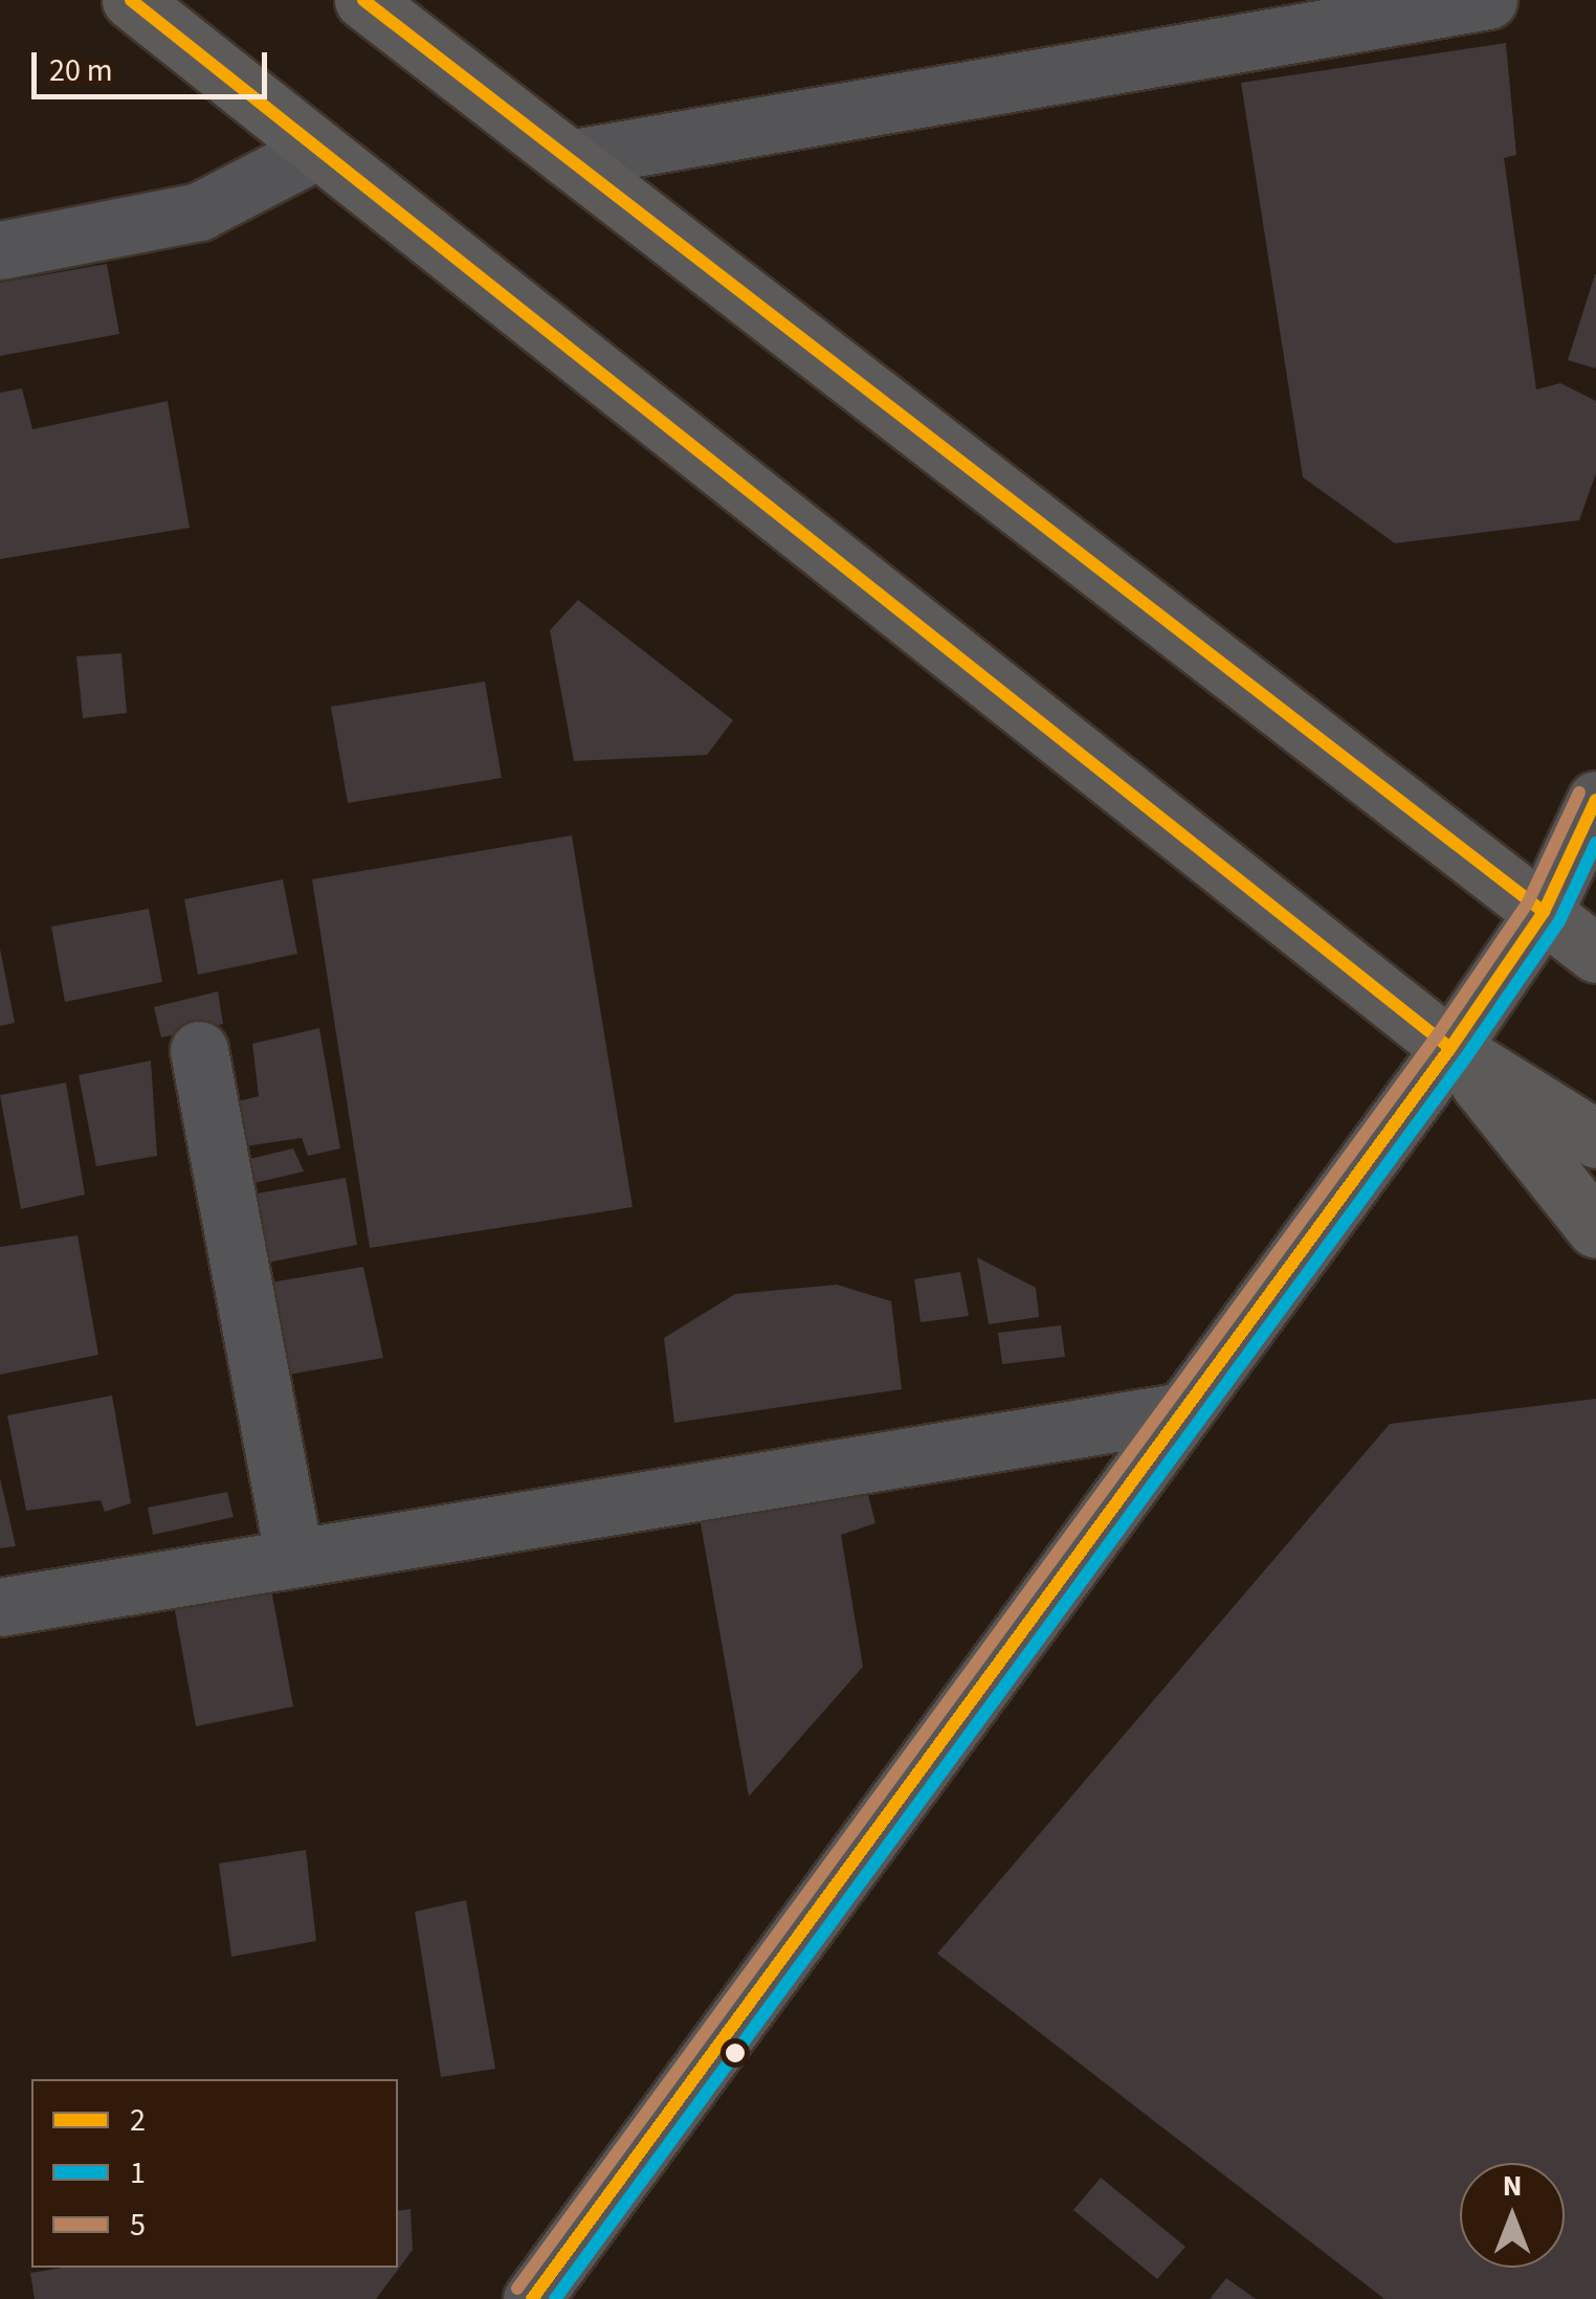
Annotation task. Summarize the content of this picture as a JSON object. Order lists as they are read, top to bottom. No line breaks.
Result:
{"lines":["transit line 2","transit line 5","transit line 1"],"legend":["2","1","5"],"scale_bar":"20 m","north":"top"}
